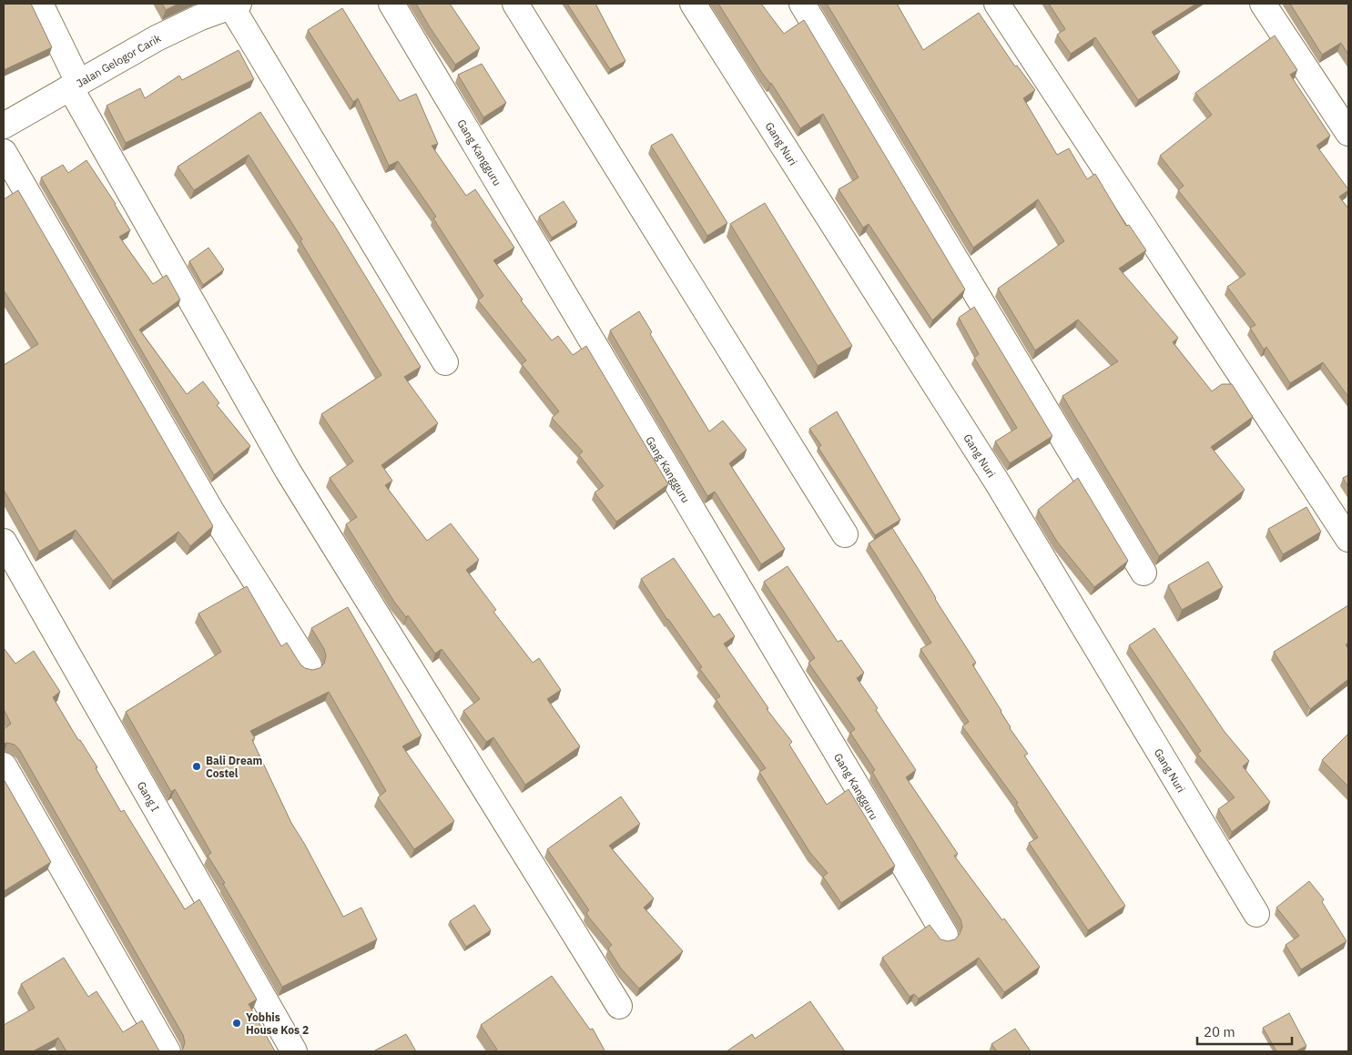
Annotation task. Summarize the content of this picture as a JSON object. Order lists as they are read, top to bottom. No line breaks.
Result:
{"streets":{"street":["Jalan Gelogor Carik","Gang Nuri","Gang Kangguru","Gang I"]},"places":["Bali Dream Costel","Yobhis House Kos 2"],"scale_bar":"20 m"}
